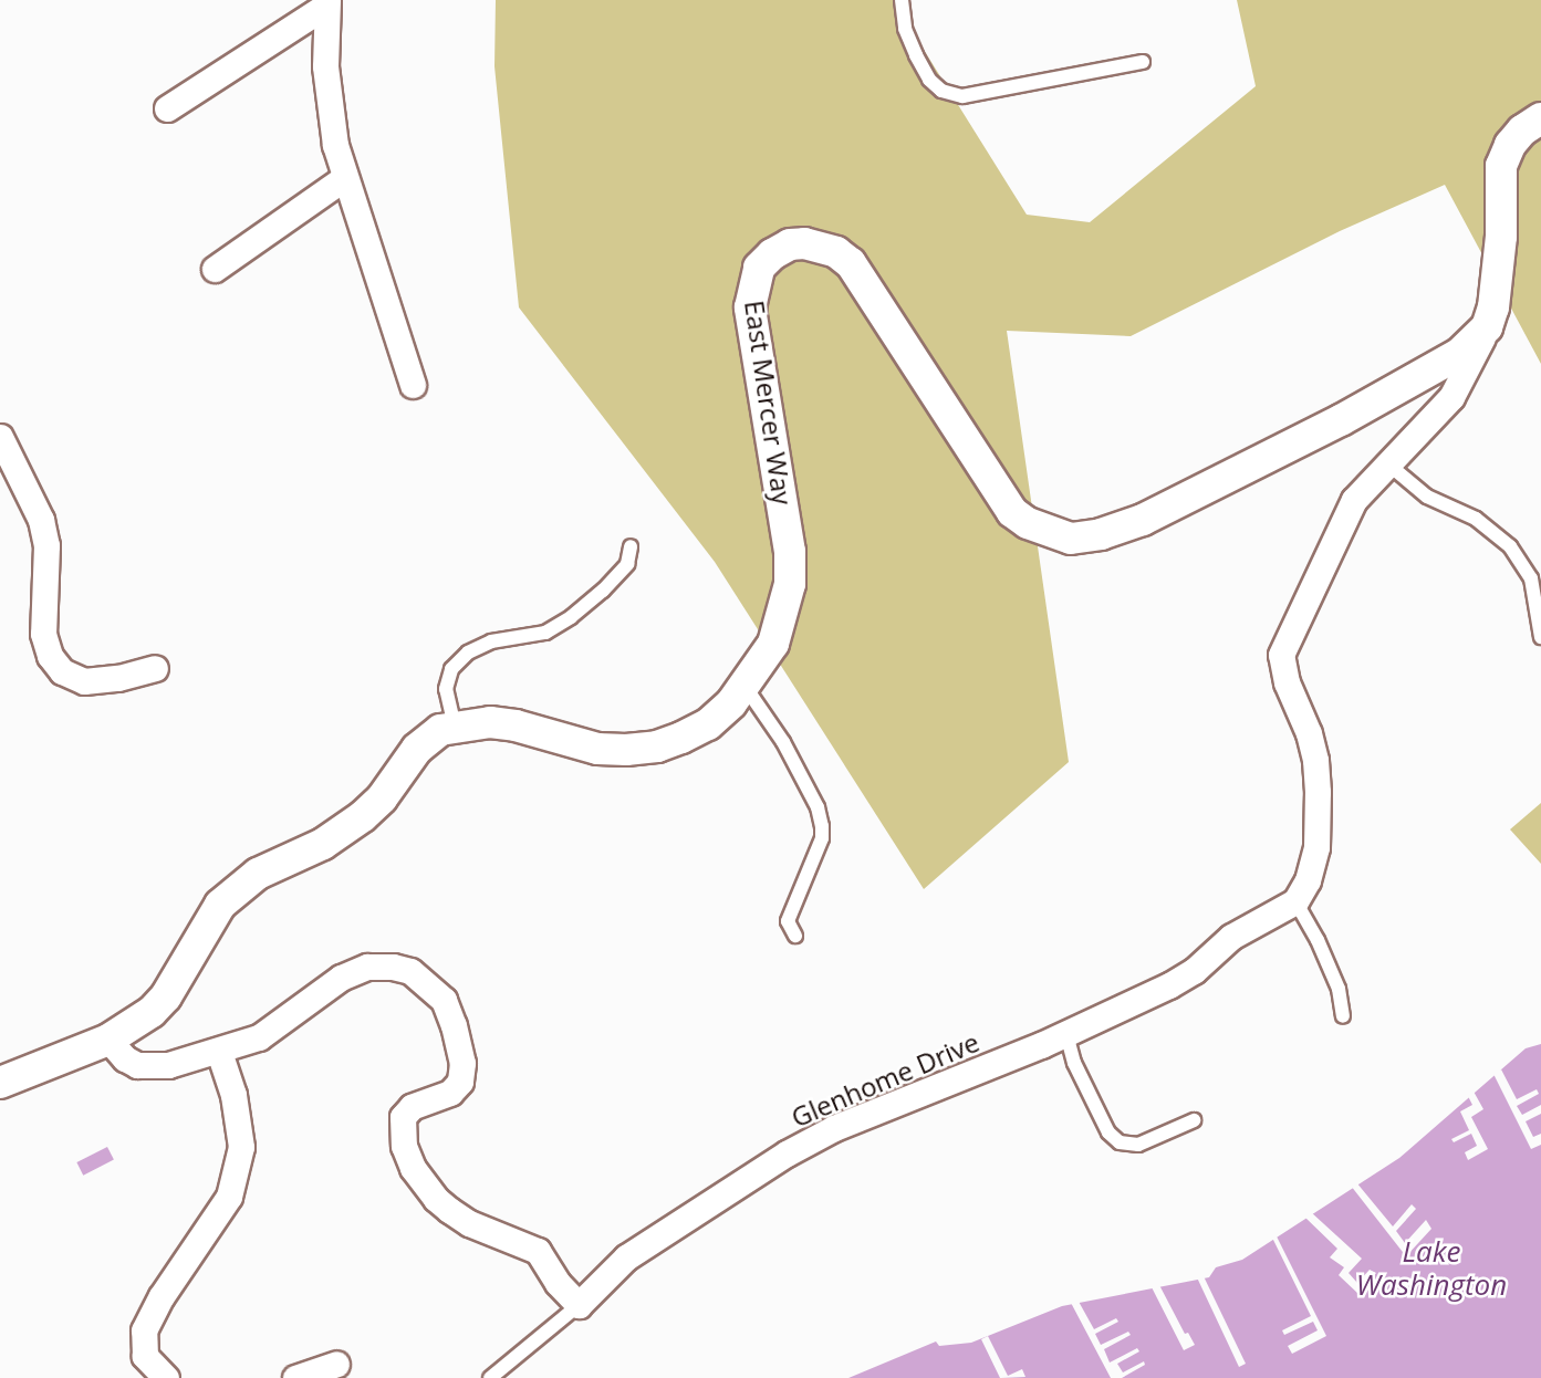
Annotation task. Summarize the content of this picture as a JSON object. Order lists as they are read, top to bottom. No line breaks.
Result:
{"streets":{"street":["East Mercer Way","Glenhome Drive"]},"water":["Lake Washington"]}
